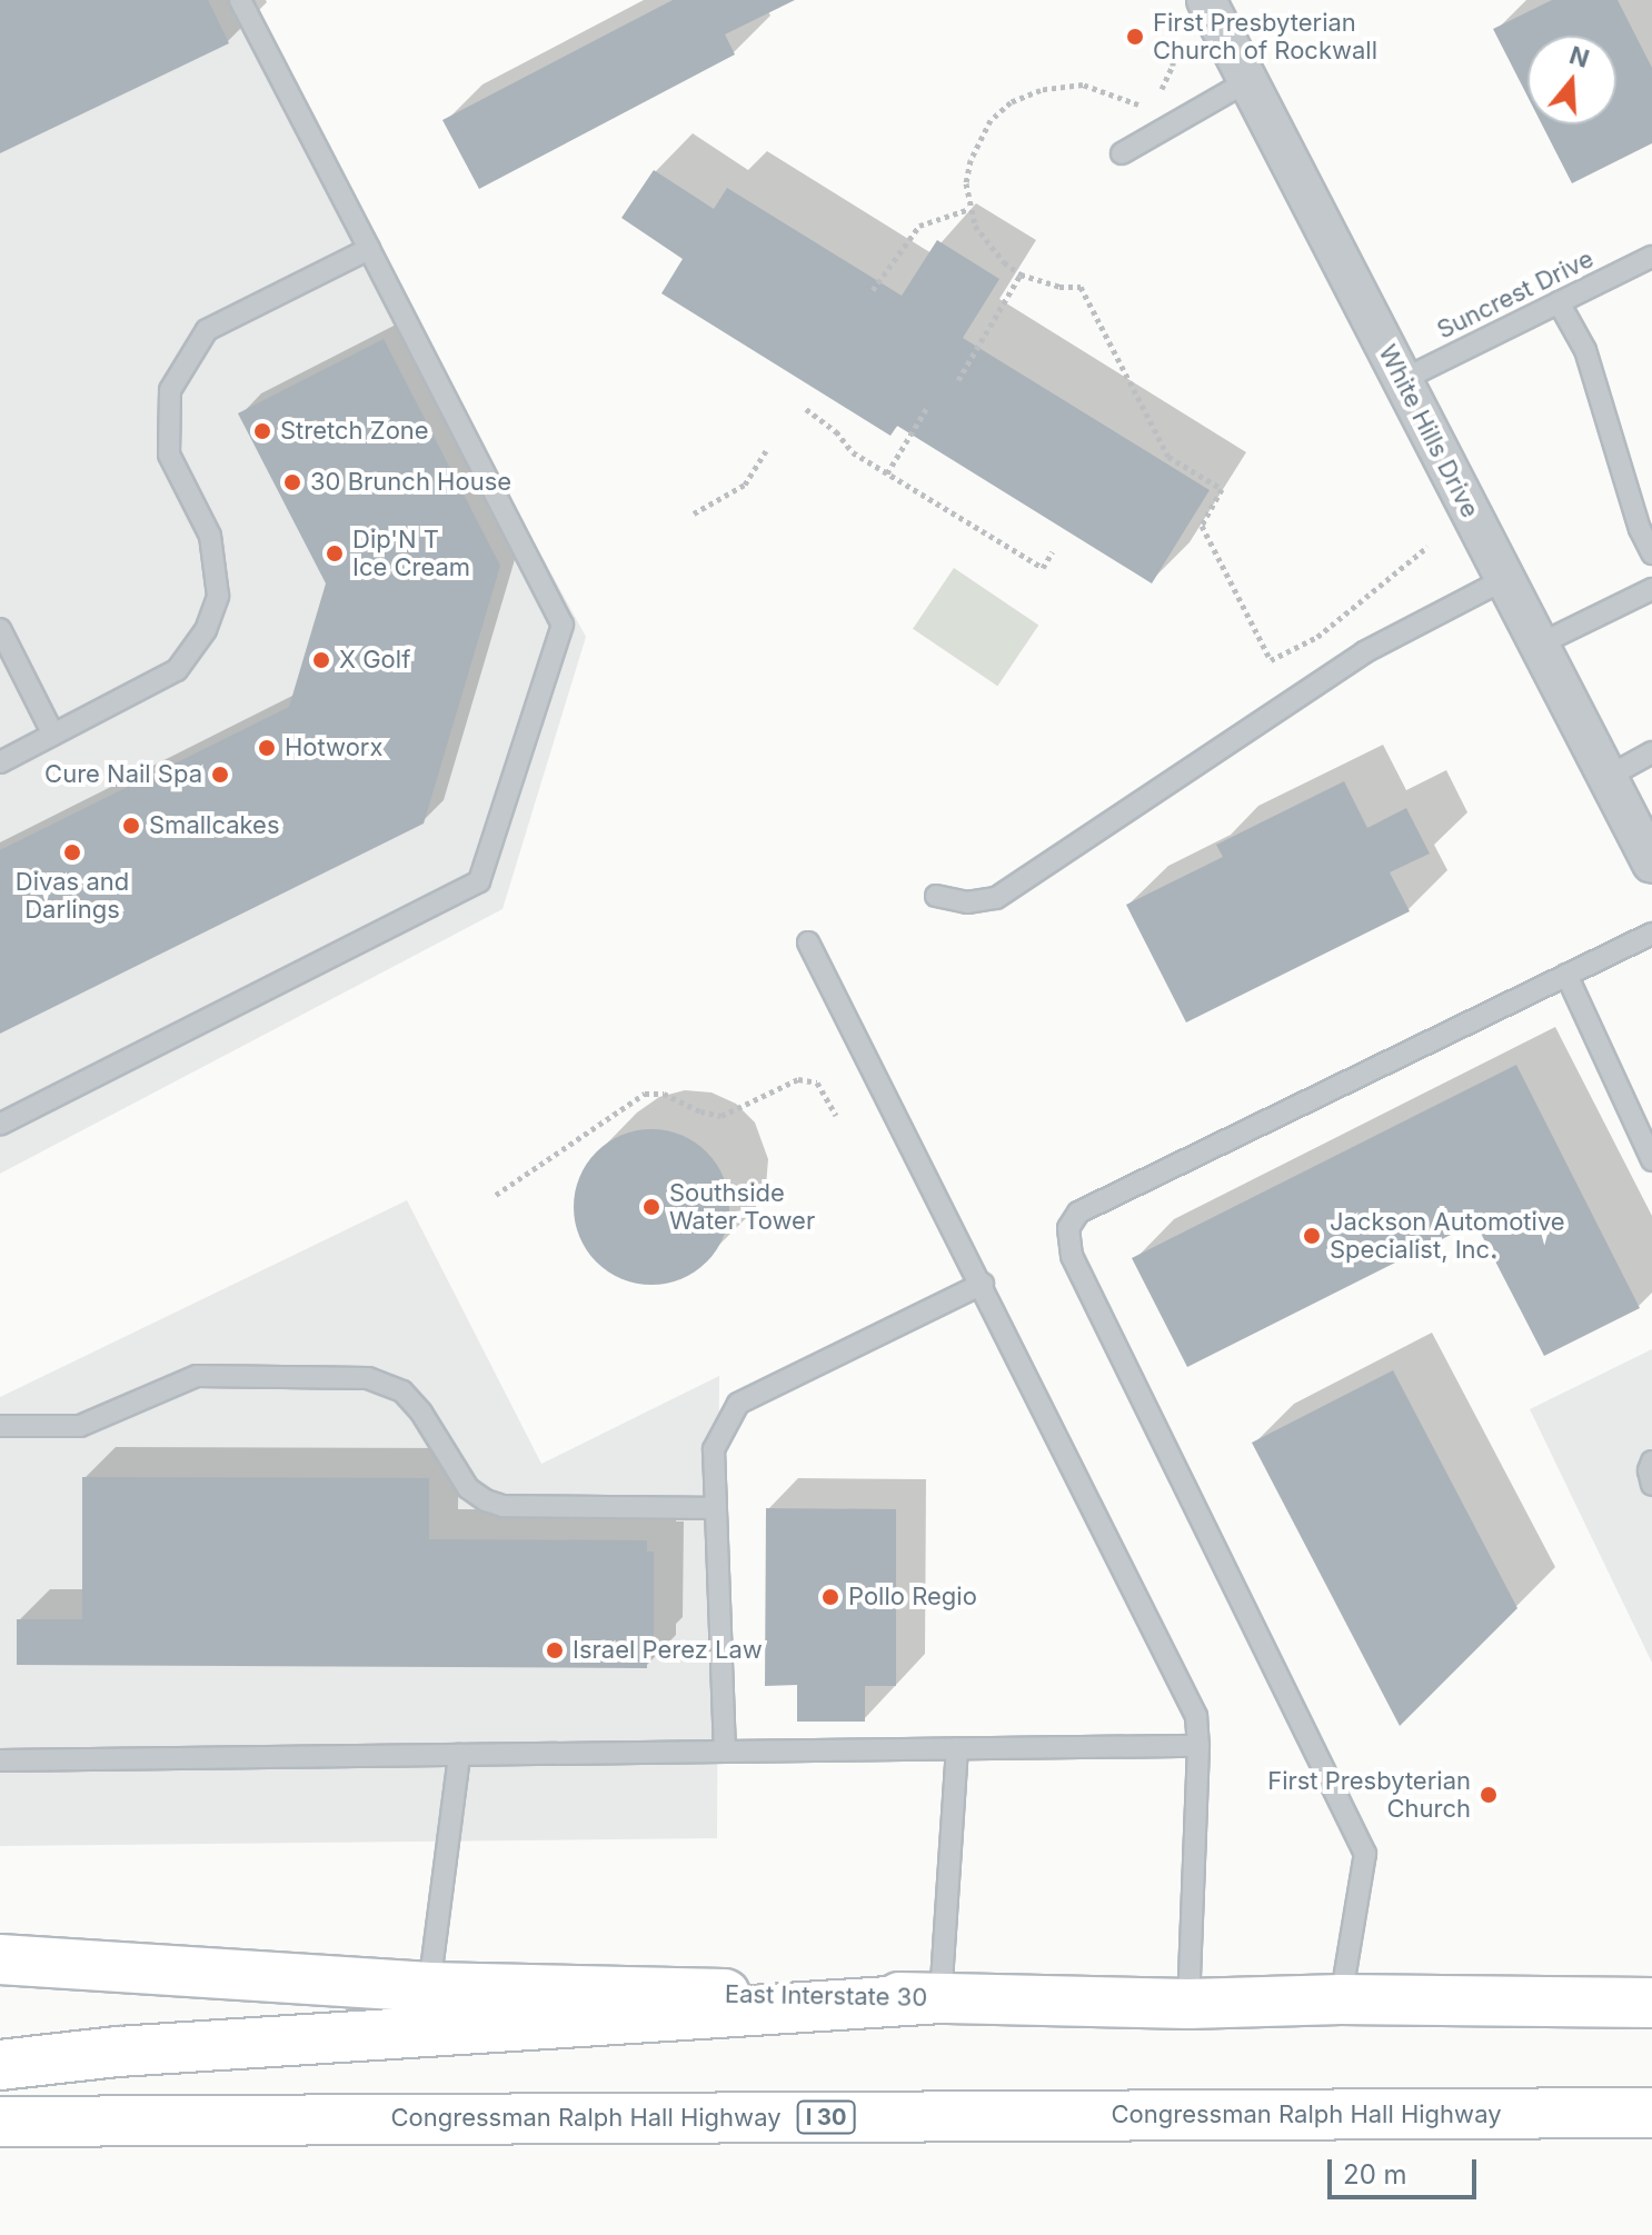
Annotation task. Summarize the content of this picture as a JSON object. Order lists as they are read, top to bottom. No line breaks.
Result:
{"streets":{"main road":["East Interstate 30","Congressman Ralph Hall Highway","I 30"],"street":["White Hills Drive"],"lane":["Suncrest Drive"]},"crossings":[["Suncrest Drive","White Hills Drive"]],"places":["First Presbyterian Church of Rockwall","Stretch Zone","30 Brunch House","Dip'N T Ice Cream","X Golf","Hotworx","Cure Nail Spa","Smallcakes","Divas and Darlings","Southside Water Tower","Jackson Automotive Specialist, Inc.","Pollo Regio","Israel Perez Law","First Presbyterian Church"],"scale_bar":"20 m","north":"top"}
